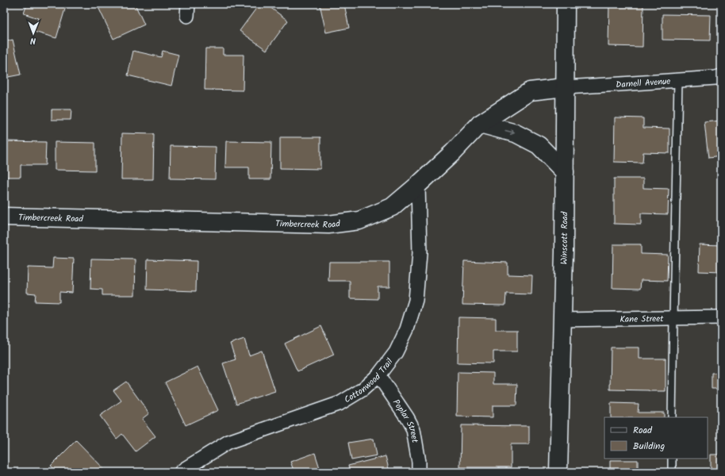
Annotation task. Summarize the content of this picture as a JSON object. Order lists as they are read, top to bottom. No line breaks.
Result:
{"streets":{"street":["Darnell Avenue","Timbercreek Road","Winscott Road","Kane Street","Cottonwood Trail","Poplar Street"]},"crossings":[["Darnell Avenue","Timbercreek Road"],["Darnell Avenue","Winscott Road"],["Timbercreek Road","Winscott Road"],["Timbercreek Road","Cottonwood Trail"],["Winscott Road","Kane Street"],["Cottonwood Trail","Poplar Street"]],"legend":["Road","Building"],"north":"bottom"}
